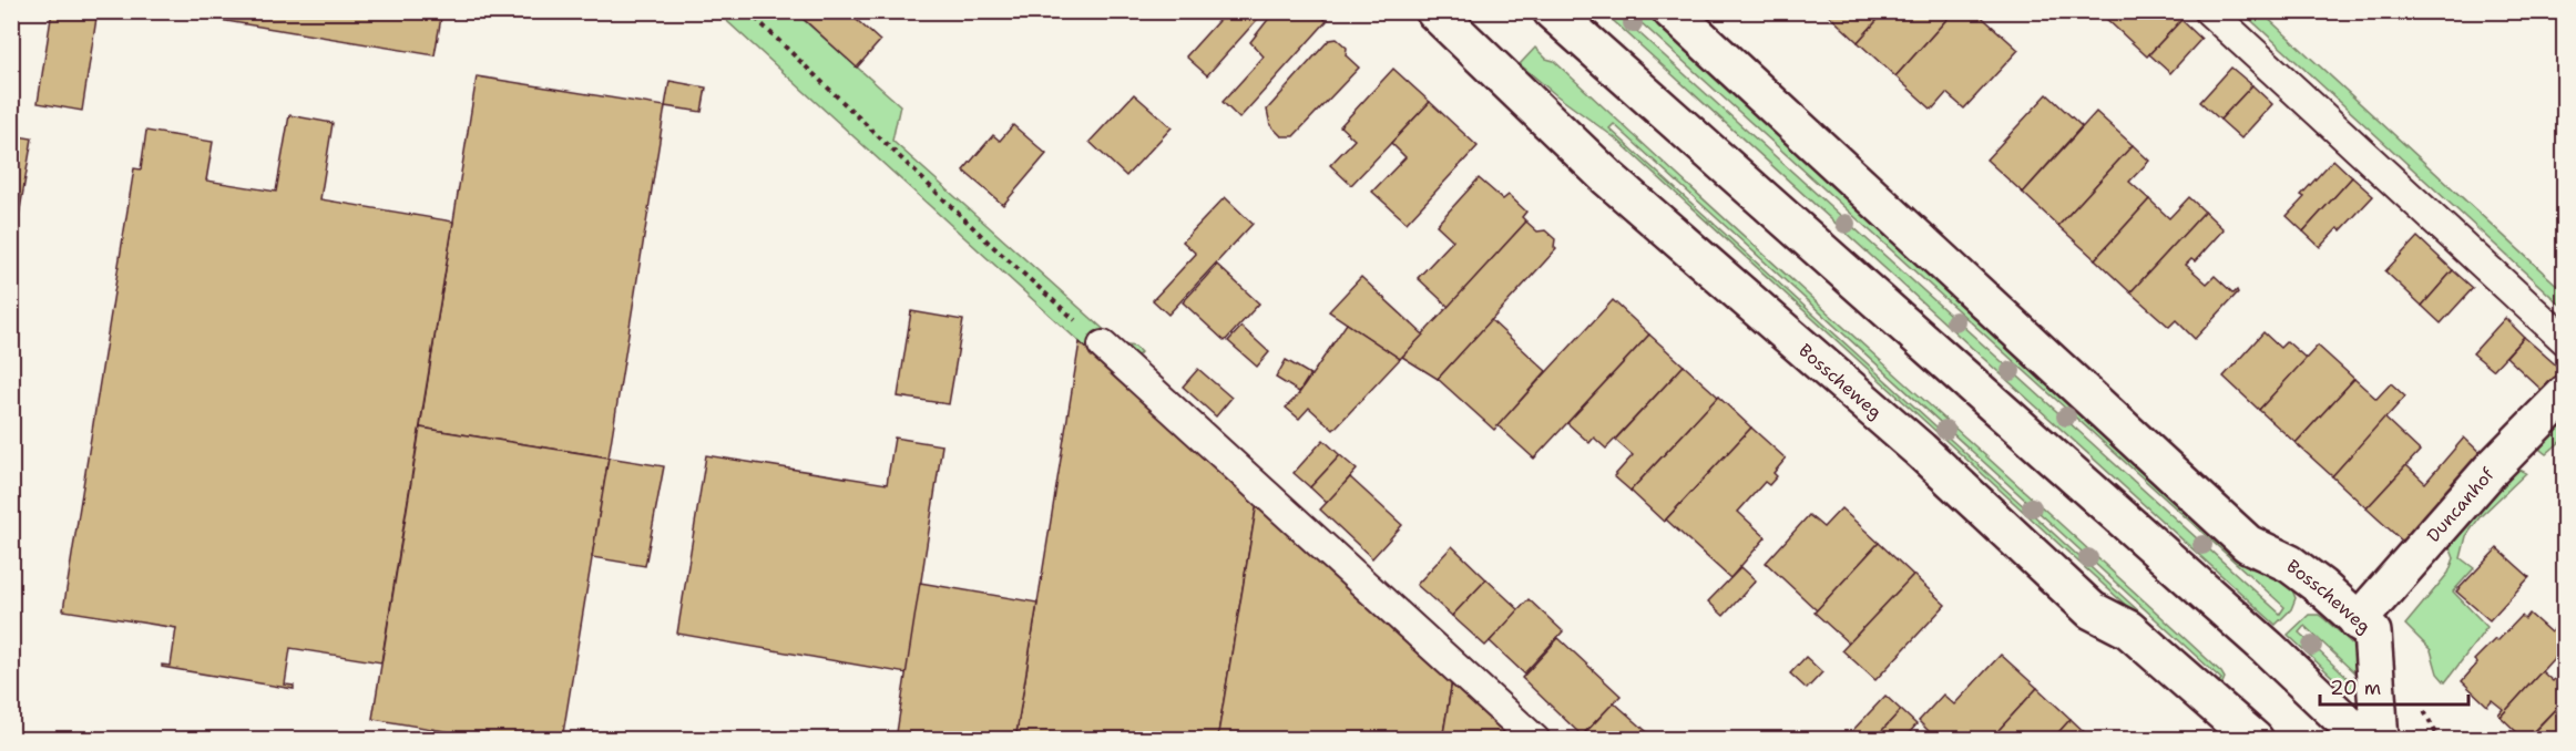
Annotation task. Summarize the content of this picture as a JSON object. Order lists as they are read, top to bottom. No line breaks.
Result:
{"streets":{"street":["Bosscheweg","Duncanhof"]},"crossings":[["Bosscheweg","Duncanhof"]],"scale_bar":"20 m"}
